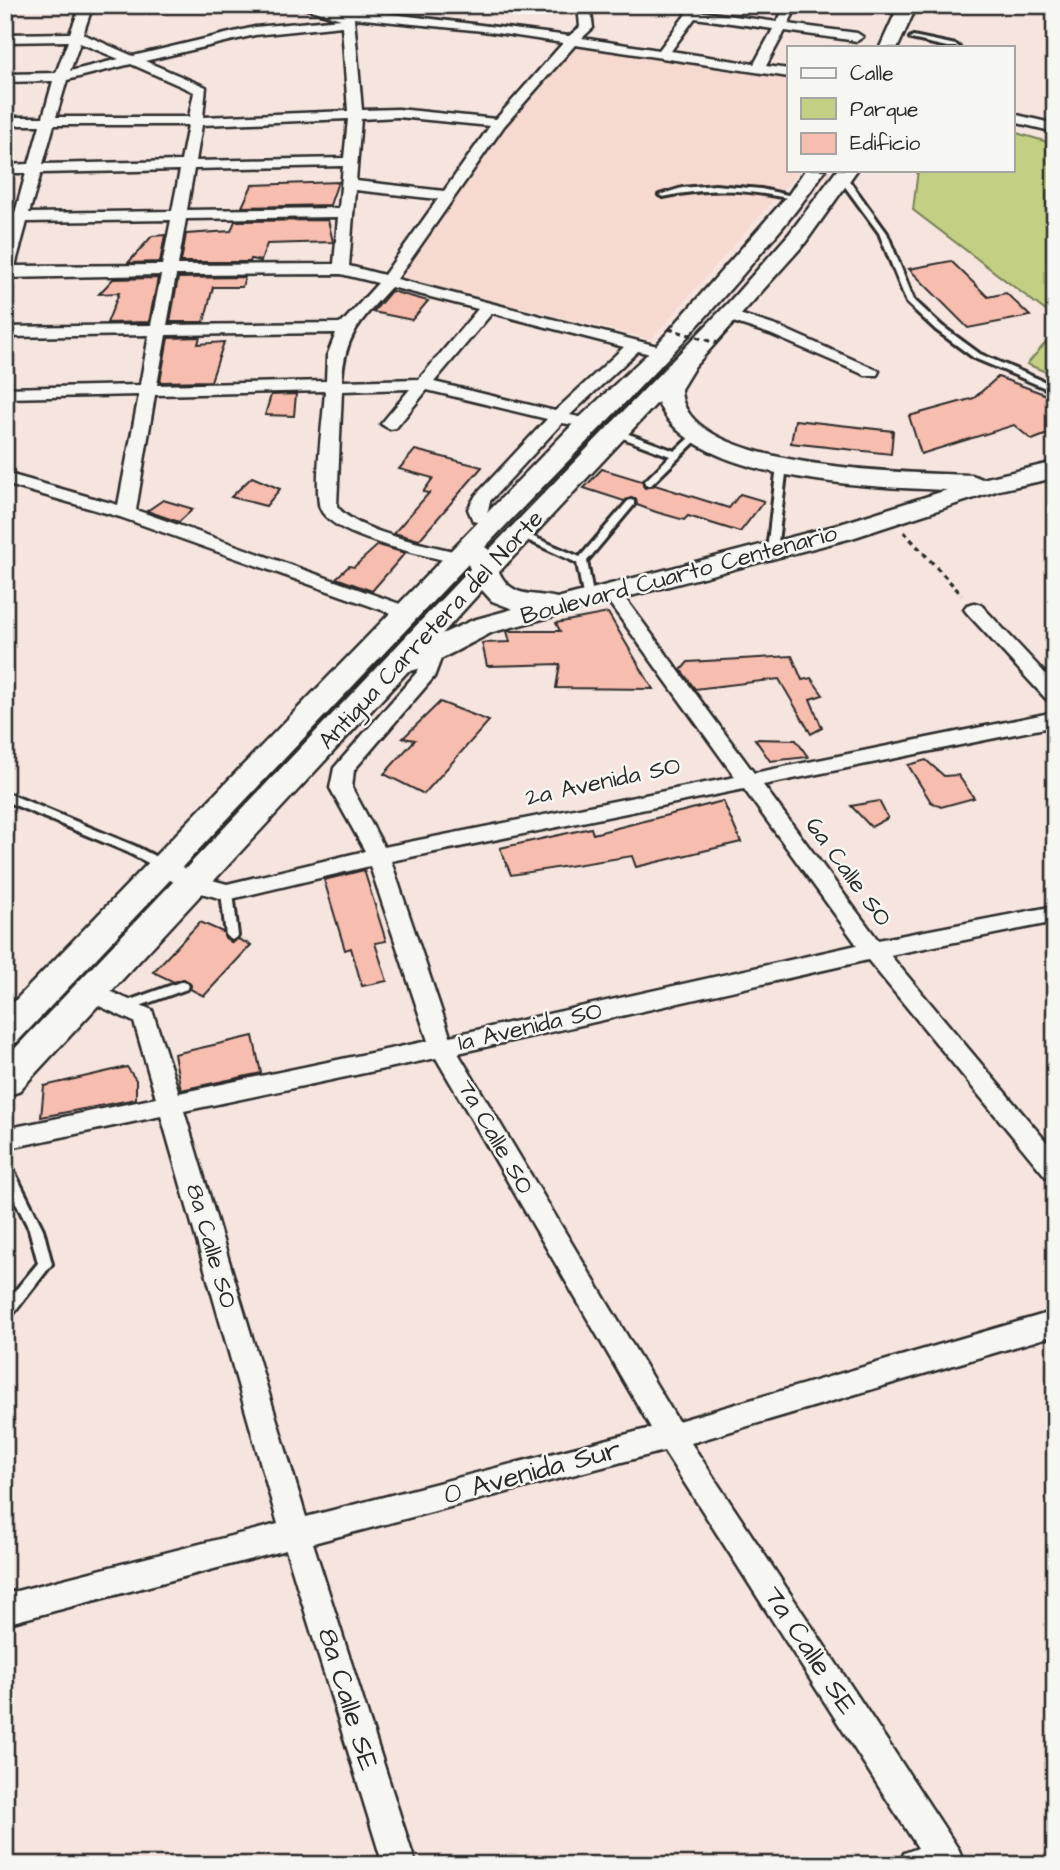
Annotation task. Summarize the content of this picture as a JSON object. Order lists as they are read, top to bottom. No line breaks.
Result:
{"streets":{"main road":["Boulevard Cuarto Centenario","Antigua Carretera del Norte"],"street":["2a Avenida SO","6a Calle SO","1a Avenida SO","7a Calle SO","8a Calle SO","0 Avenida Sur","7a Calle SE","8a Calle SE"]},"crossings":[["Boulevard Cuarto Centenario","Antigua Carretera del Norte"],["Boulevard Cuarto Centenario","6a Calle SO"],["Boulevard Cuarto Centenario","7a Calle SO"],["Antigua Carretera del Norte","2a Avenida SO"],["Antigua Carretera del Norte","8a Calle SO"],["2a Avenida SO","6a Calle SO"],["2a Avenida SO","7a Calle SO"],["6a Calle SO","1a Avenida SO"],["1a Avenida SO","7a Calle SO"],["1a Avenida SO","8a Calle SO"],["7a Calle SO","0 Avenida Sur"],["7a Calle SO","7a Calle SE"],["8a Calle SO","0 Avenida Sur"],["8a Calle SO","8a Calle SE"],["0 Avenida Sur","7a Calle SE"],["0 Avenida Sur","8a Calle SE"]],"legend":["Calle","Parque","Edificio"]}
